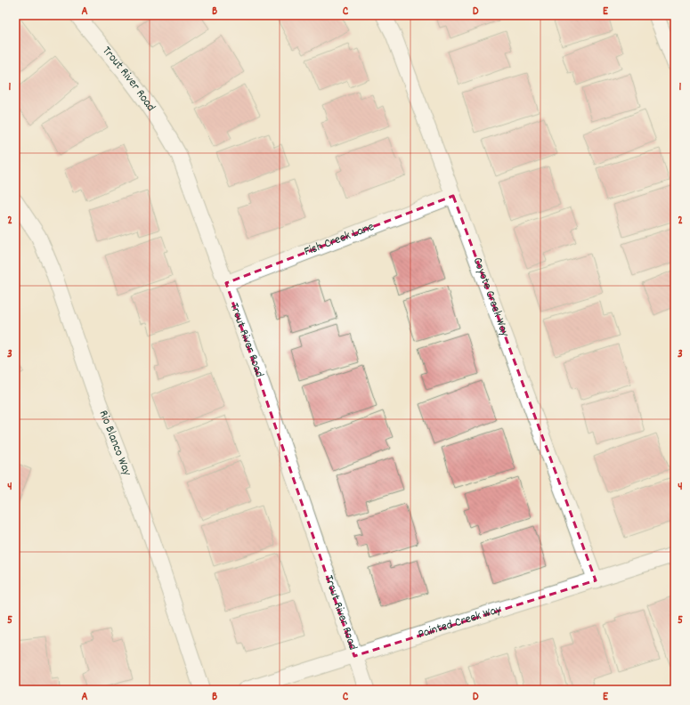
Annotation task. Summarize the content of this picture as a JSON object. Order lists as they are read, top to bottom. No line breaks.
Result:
{"streets":{"street":["Trout River Road","Fish Creek Lane","Coyote Creek Way","Rio Blanco Way","Painted Creek Way"]},"crossings":[["Trout River Road","Fish Creek Lane"],["Trout River Road","Painted Creek Way"],["Fish Creek Lane","Coyote Creek Way"],["Coyote Creek Way","Painted Creek Way"]],"grid":{"columns":["A","B","C","D","E"],"rows":["1","2","3","4","5"]}}
